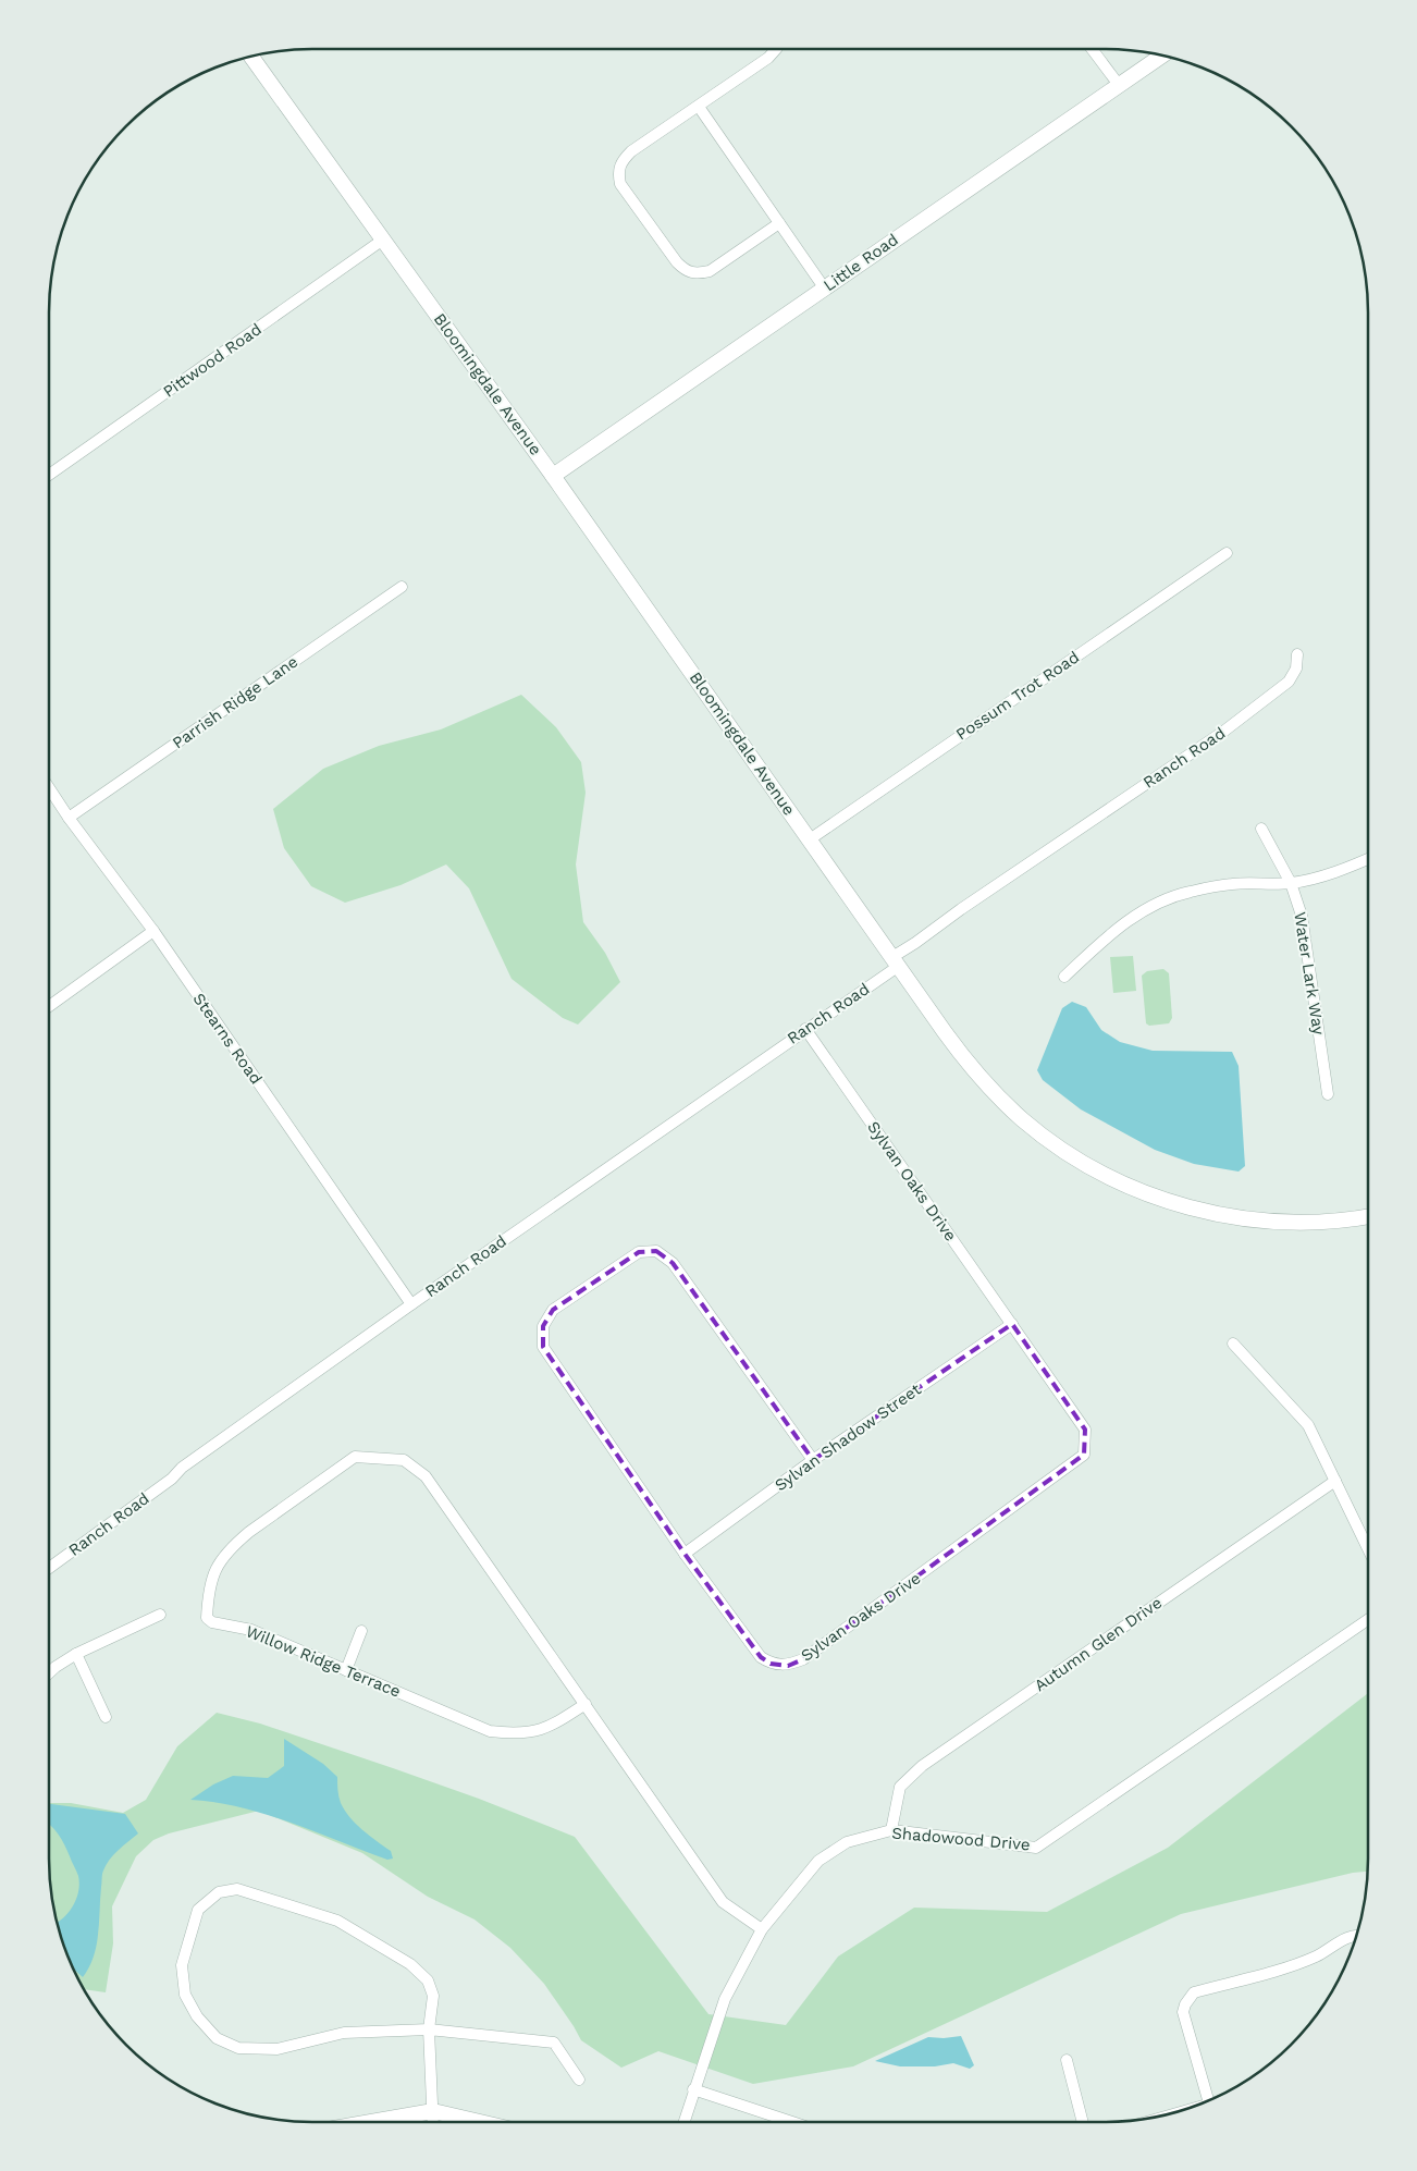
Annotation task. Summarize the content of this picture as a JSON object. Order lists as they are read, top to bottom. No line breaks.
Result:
{"streets":{"street":["Little Road","Pittwood Road","Bloomingdale Avenue","Possum Trot Road","Parrish Ridge Lane","Ranch Road","Water Lark Way","Stearns Road","Sylvan Oaks Drive","Sylvan Shadow Street","Autumn Glen Drive","Willow Ridge Terrace","Shadowood Drive"]},"crossings":[["Little Road","Bloomingdale Avenue"],["Pittwood Road","Bloomingdale Avenue"],["Bloomingdale Avenue","Possum Trot Road"],["Bloomingdale Avenue","Ranch Road"],["Parrish Ridge Lane","Stearns Road"],["Ranch Road","Stearns Road"],["Ranch Road","Sylvan Oaks Drive"],["Sylvan Oaks Drive","Sylvan Shadow Street"],["Autumn Glen Drive","Shadowood Drive"],["Willow Ridge Terrace","Shadowood Drive"]]}
